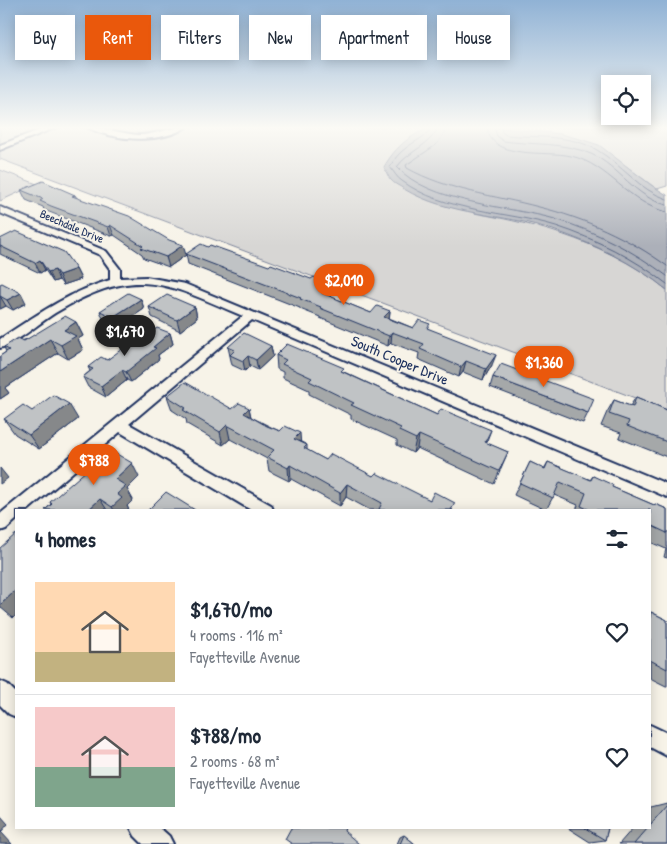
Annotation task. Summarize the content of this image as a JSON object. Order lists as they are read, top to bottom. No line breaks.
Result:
{"streets":{"street":["Beechdale Drive","South Cooper Drive"]},"crossings":[["Beechdale Drive","South Cooper Drive"]],"page":{"chip":["Buy","Rent","Filters","New","Apartment","House"],"price":["$2,010","$1,670","$1,360","$788"],"heading":"4 homes","list":[{"name":"$1,670/mo","note":"4 rooms · 116 m² · Fayetteville Avenue"},{"name":"$788/mo","note":"2 rooms · 68 m² · Fayetteville Avenue"}]}}
